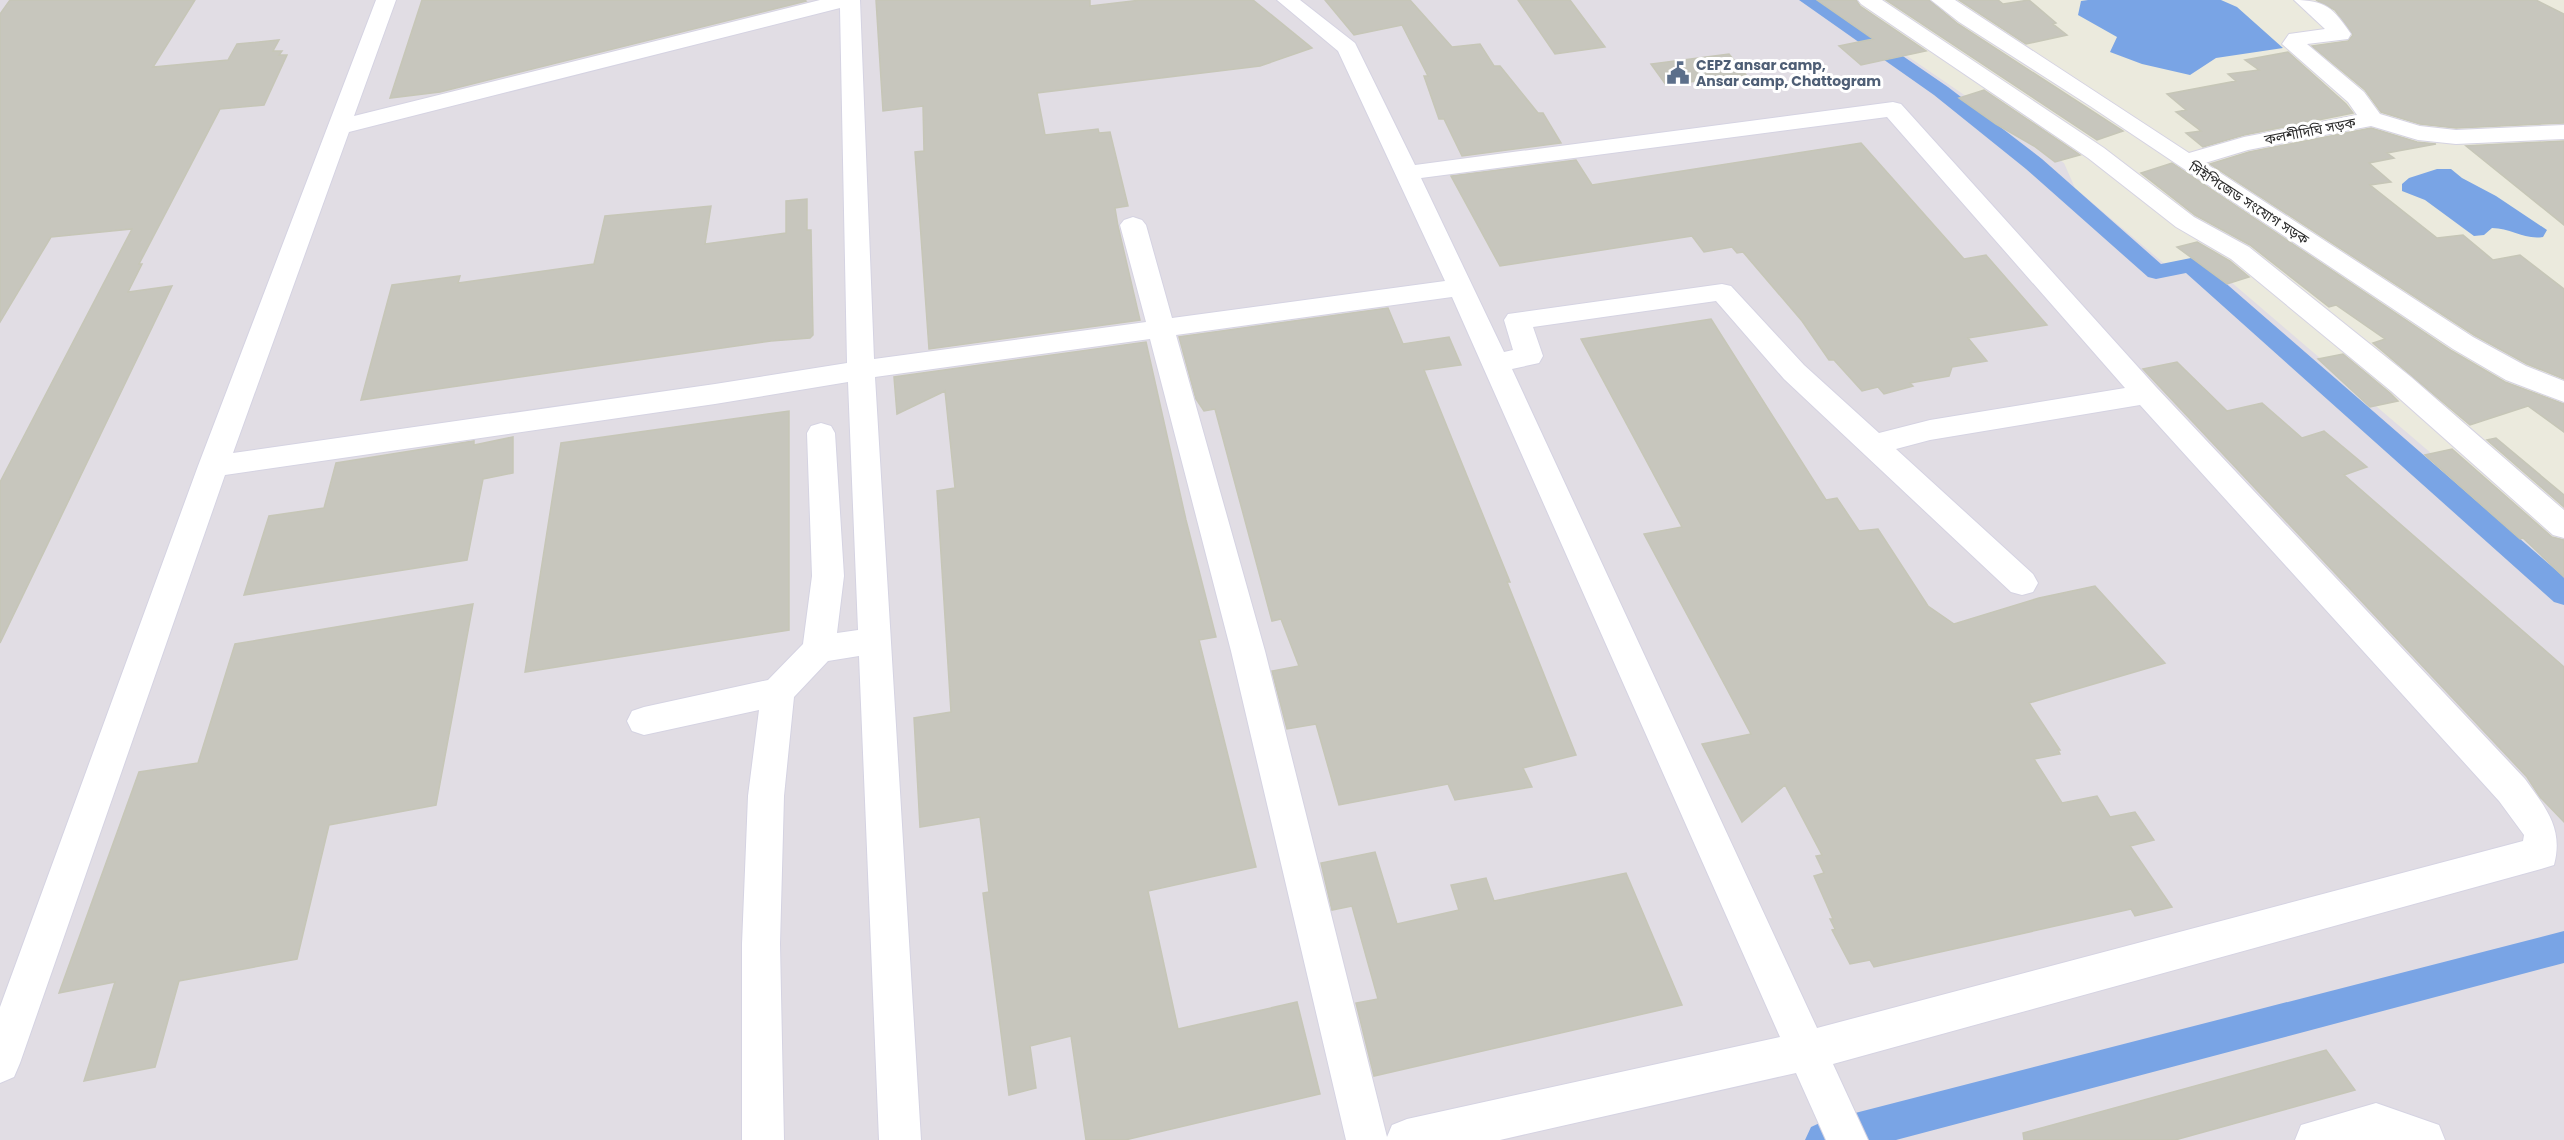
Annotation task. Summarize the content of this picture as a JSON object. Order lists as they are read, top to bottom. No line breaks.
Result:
{"streets":{"street":["কলশীদিঘি সড়ক","সিইপিজেড সংযোগ সড়ক"]},"crossings":[["কলশীদিঘি সড়ক","সিইপিজেড সংযোগ সড়ক"]],"places":{"public building":["CEPZ ansar camp, Ansar camp, Chattogram"]}}
